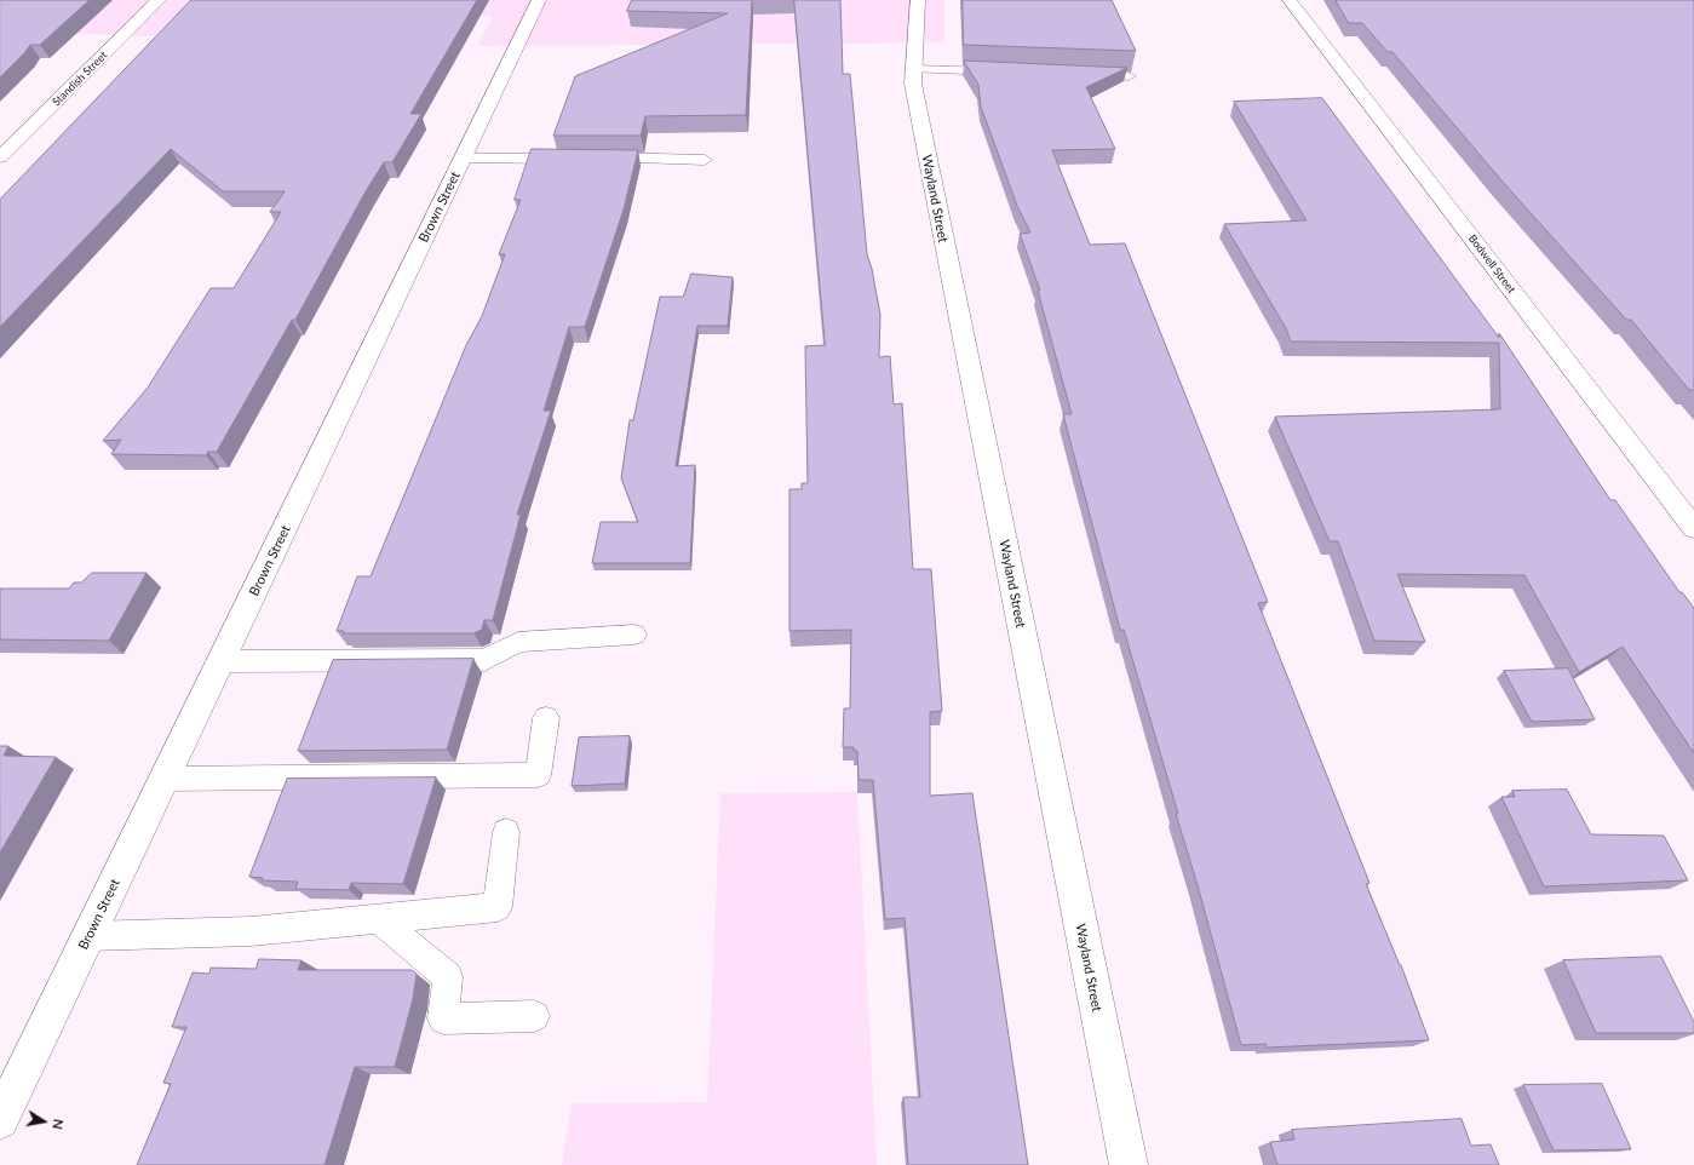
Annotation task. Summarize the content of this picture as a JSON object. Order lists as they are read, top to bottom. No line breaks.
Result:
{"streets":{"street":["Standish Street","Wayland Street","Brown Street","Bodwell Street"]},"north":"right"}
